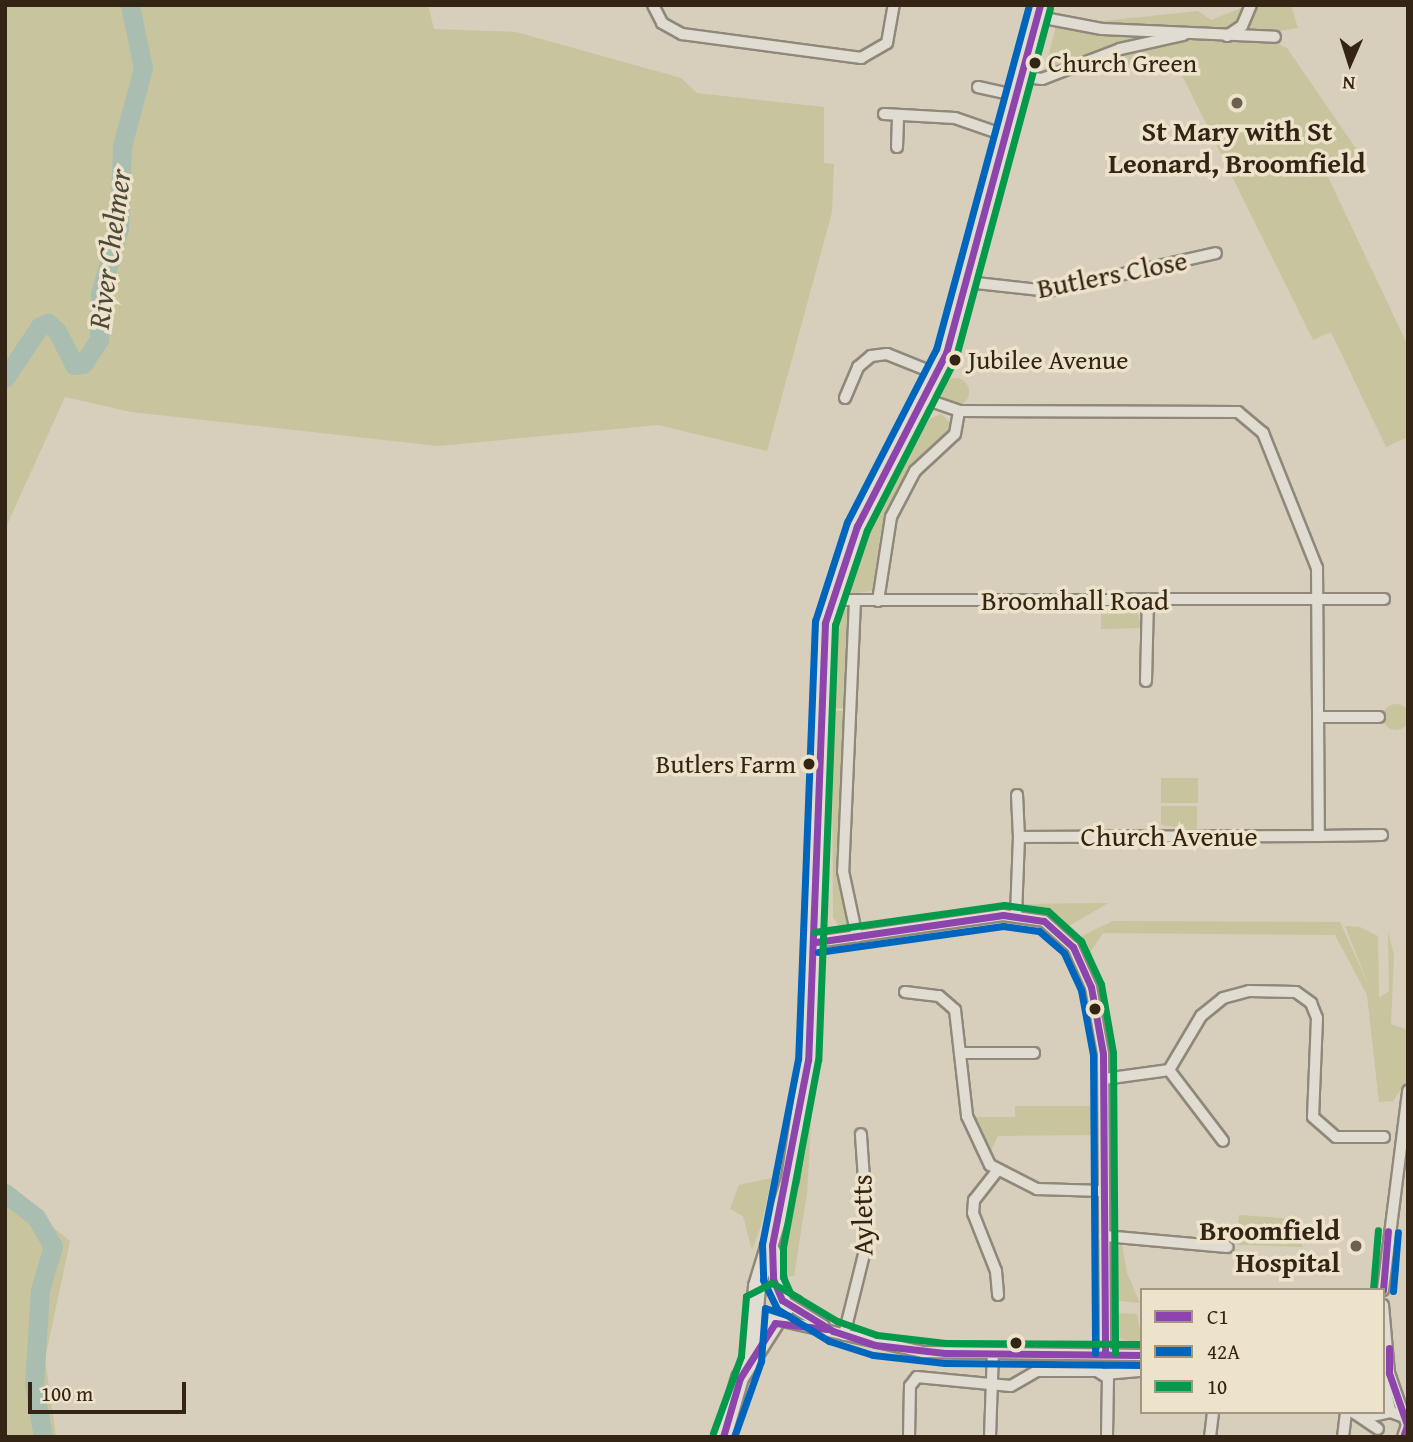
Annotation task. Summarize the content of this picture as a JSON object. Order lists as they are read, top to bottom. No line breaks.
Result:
{"streets":{"street":["Butlers Close","Broomhall Road","Church Avenue","Ayletts"]},"water":["River Chelmer"],"places":["Church Green","St Mary with St Leonard, Broomfield","Jubilee Avenue","Butlers Farm","Broomfield Hospital"],"lines":["transit line C1","transit line 42A","transit line 10"],"legend":["C1","42A","10"],"scale_bar":"100 m","north":"bottom"}
